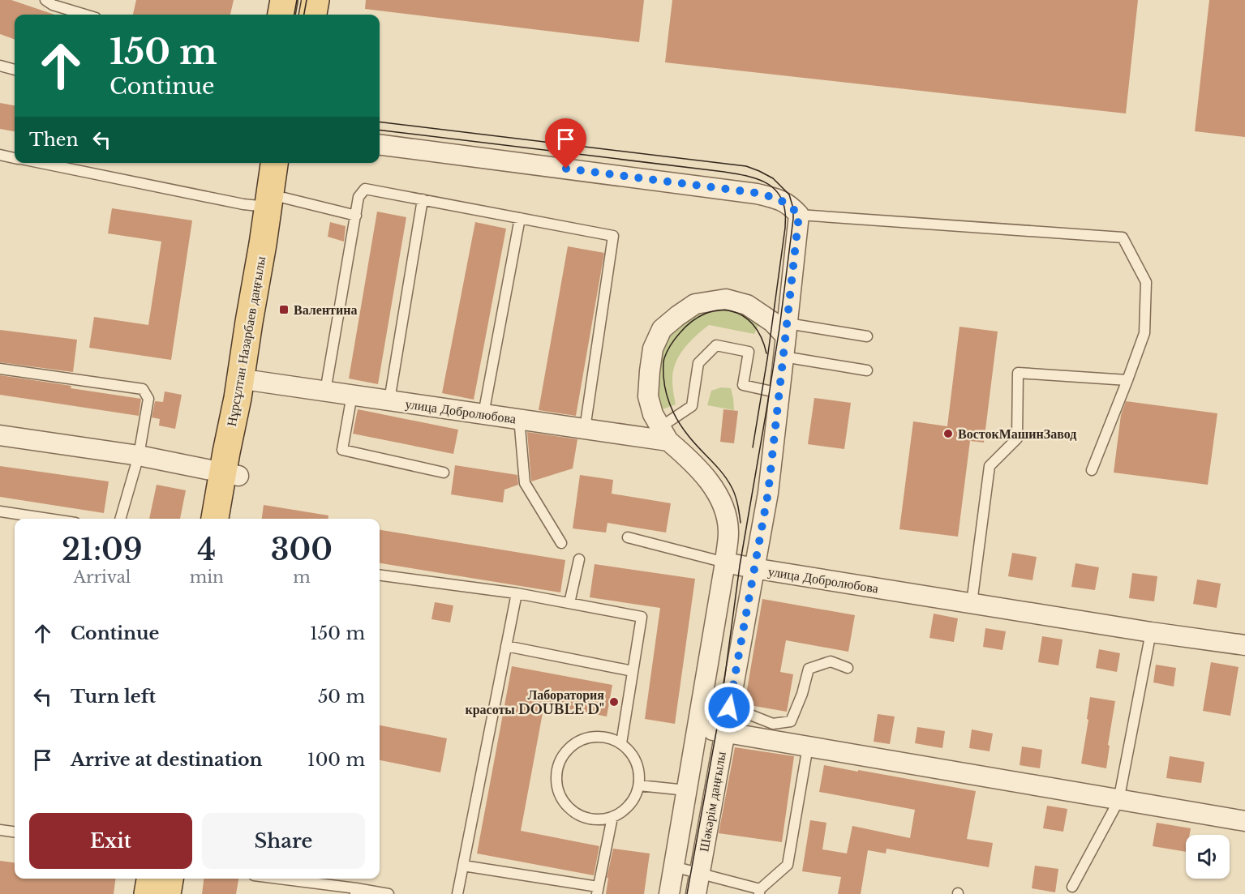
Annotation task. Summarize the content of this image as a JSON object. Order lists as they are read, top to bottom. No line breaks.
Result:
{"streets":{"main road":["Нұрсұлтан Назарбаев даңғылы"],"street":["улица Добролюбова","Шәкәрім даңғылы"]},"crossings":[["Нұрсұлтан Назарбаев даңғылы","улица Добролюбова"],["улица Добролюбова","Шәкәрім даңғылы"]],"places":{"transit":["Валентина"],"other":["ВостокМашинЗавод","Лаборатория красоты DOUBLE D\""]},"page":{"turn":["150 m","Continue"],"then":"Then","eta":["21:09","Arrival","4","min","300","m"],"list":[{"name":"Continue","value":"150 m"},{"name":"Turn left","value":"50 m"},{"name":"Arrive at destination","value":"100 m"}],"buttons":["Exit","Share"]}}
